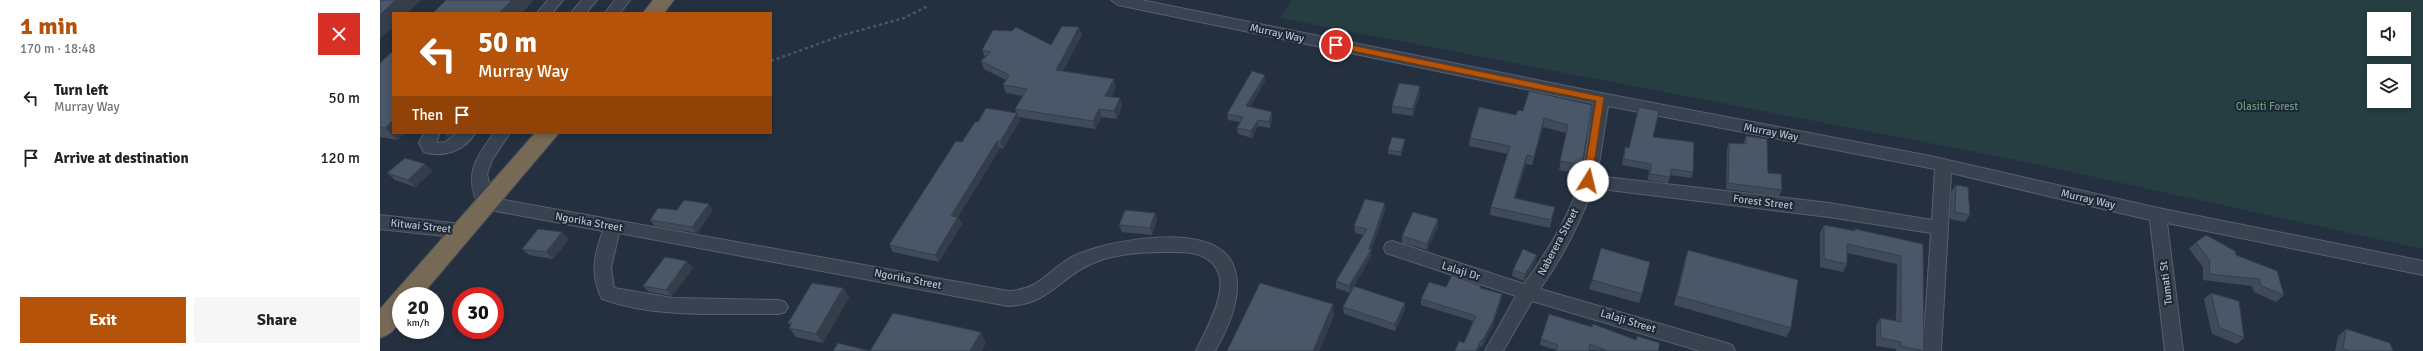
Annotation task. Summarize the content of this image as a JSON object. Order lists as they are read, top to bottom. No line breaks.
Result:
{"streets":{"street":["Murray Way","Forest Street","Ngorika Street","Kitwai Street","Naberera Street","Lalaji Dr","Tumati St","Lalaji Street"]},"crossings":[["Murray Way","Naberera Street"],["Murray Way","Tumati St"],["Forest Street","Naberera Street"],["Naberera Street","Lalaji Dr"],["Naberera Street","Lalaji Street"],["Lalaji Dr","Lalaji Street"]],"parks":["Olasiti Forest"],"page":{"heading":["1 min","170 m · 18:48"],"turn":["50 m","Murray Way"],"list":[{"name":"Turn left","note":"Murray Way","value":"50 m"},{"name":"Arrive at destination","value":"120 m"}],"then":"Then","speed":"20 km/h","limit":"30","buttons":["Exit","Share"]}}
